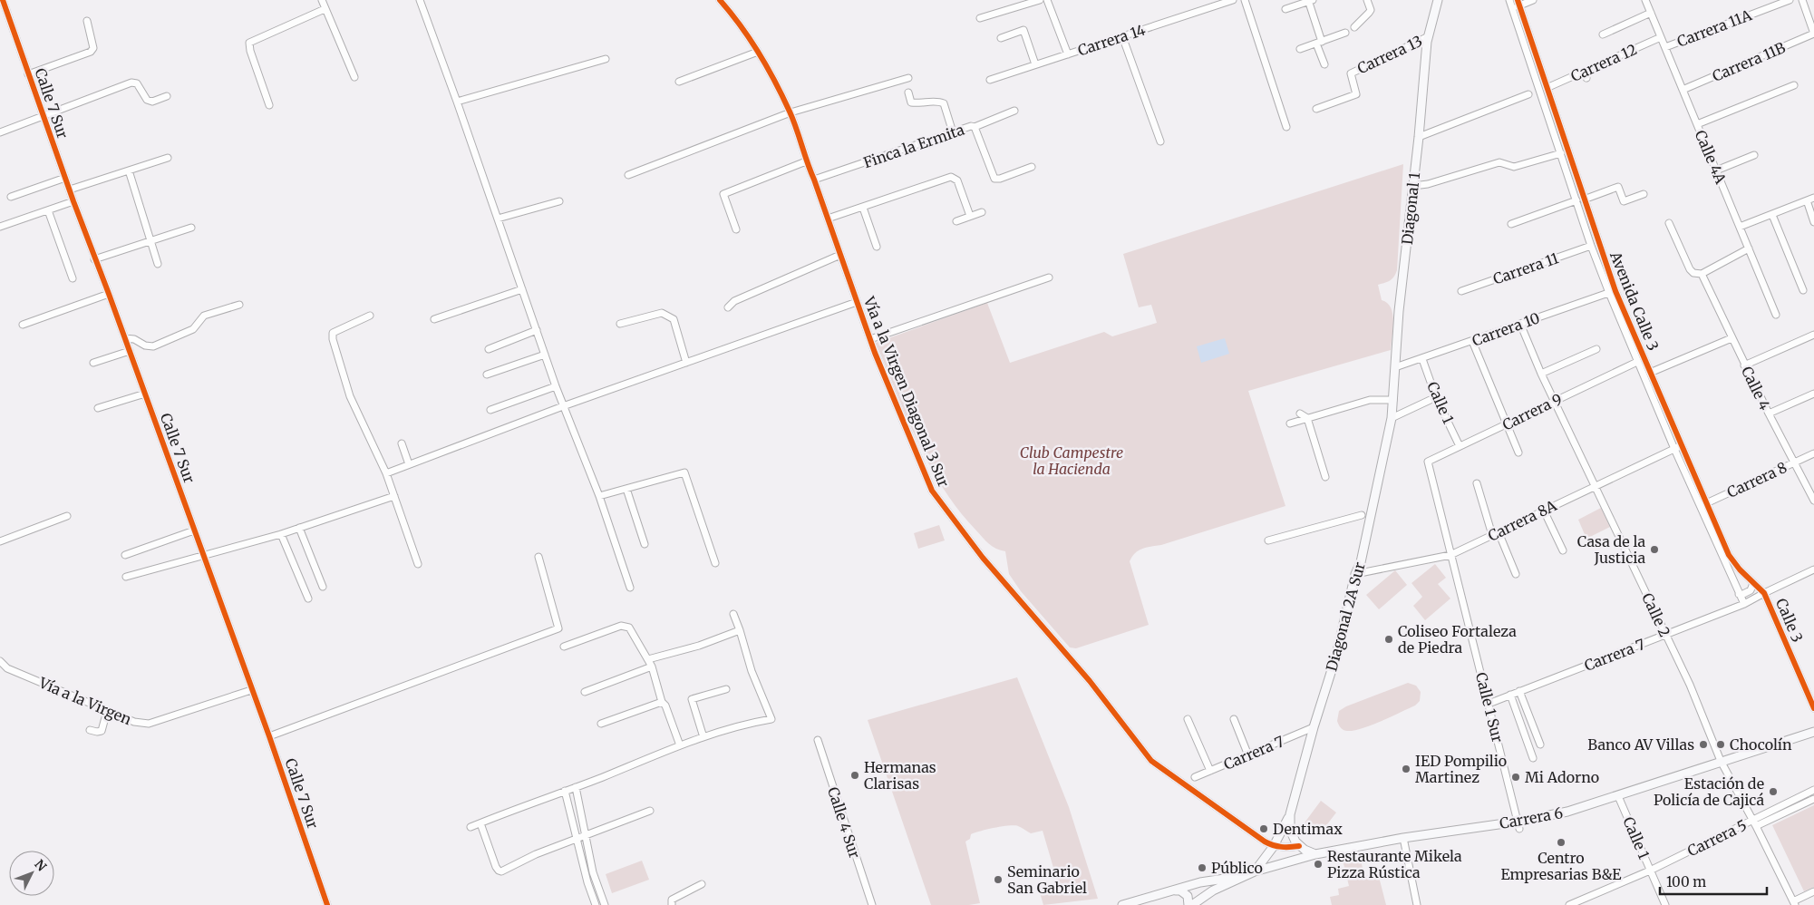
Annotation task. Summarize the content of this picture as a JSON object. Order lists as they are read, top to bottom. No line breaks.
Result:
{"streets":{"main road":["Diagonal 1","Diagonal 2A Sur","Carrera 6"],"street":["Carrera 11A","Carrera 14","Carrera 13","Carrera 11B","Carrera 12","Calle 7 Sur","Finca la Ermita","Calle 4A","Carrera 11","Avenida Calle 3","Carrera 10","Calle 4","Vía a la Virgen Diagonal 3 Sur","Calle 1","Carrera 9","Carrera 8","Carrera 8A","Calle 2","Calle 3","Carrera 7","Vía a la Virgen","Calle 1 Sur","Calle 4 Sur","Carrera 5"]},"crossings":[["Carrera 11A","Calle 4A"],["Carrera 13","Diagonal 1"],["Carrera 11B","Calle 4A"],["Carrera 12","Calle 4A"],["Carrera 12","Avenida Calle 3"],["Calle 7 Sur","Vía a la Virgen"],["Finca la Ermita","Vía a la Virgen Diagonal 3 Sur"],["Diagonal 1","Carrera 10"],["Diagonal 1","Diagonal 2A Sur"],["Carrera 11","Avenida Calle 3"],["Avenida Calle 3","Carrera 10"],["Avenida Calle 3","Carrera 9"],["Avenida Calle 3","Carrera 8"],["Avenida Calle 3","Carrera 8A"],["Avenida Calle 3","Calle 3"],["Avenida Calle 3","Carrera 7"],["Carrera 10","Calle 1"],["Carrera 10","Calle 2"],["Calle 4","Carrera 8"],["Calle 1","Carrera 9"],["Calle 1","Carrera 6"],["Calle 1","Carrera 5"],["Carrera 9","Calle 2"],["Carrera 9","Calle 1 Sur"],["Carrera 8A","Calle 2"],["Carrera 8A","Diagonal 2A Sur"],["Carrera 8A","Calle 1 Sur"],["Calle 2","Carrera 7"],["Calle 2","Carrera 6"],["Calle 2","Carrera 5"],["Diagonal 2A Sur","Carrera 7"],["Calle 3","Carrera 7"],["Carrera 7","Calle 1 Sur"],["Calle 1 Sur","Carrera 6"]],"parks":["Club Campestre la Hacienda"],"places":["Casa de la Justicia","Coliseo Fortaleza de Piedra","Banco AV Villas","Chocolín","IED Pompilio Martinez","Hermanas Clarisas","Mi Adorno","Estación de Policía de Cajicá","Dentimax","Centro Empresarias B&E","Restaurante Mikela Pizza Rústica","Público","Seminario San Gabriel"],"scale_bar":"100 m","north":"top right"}
